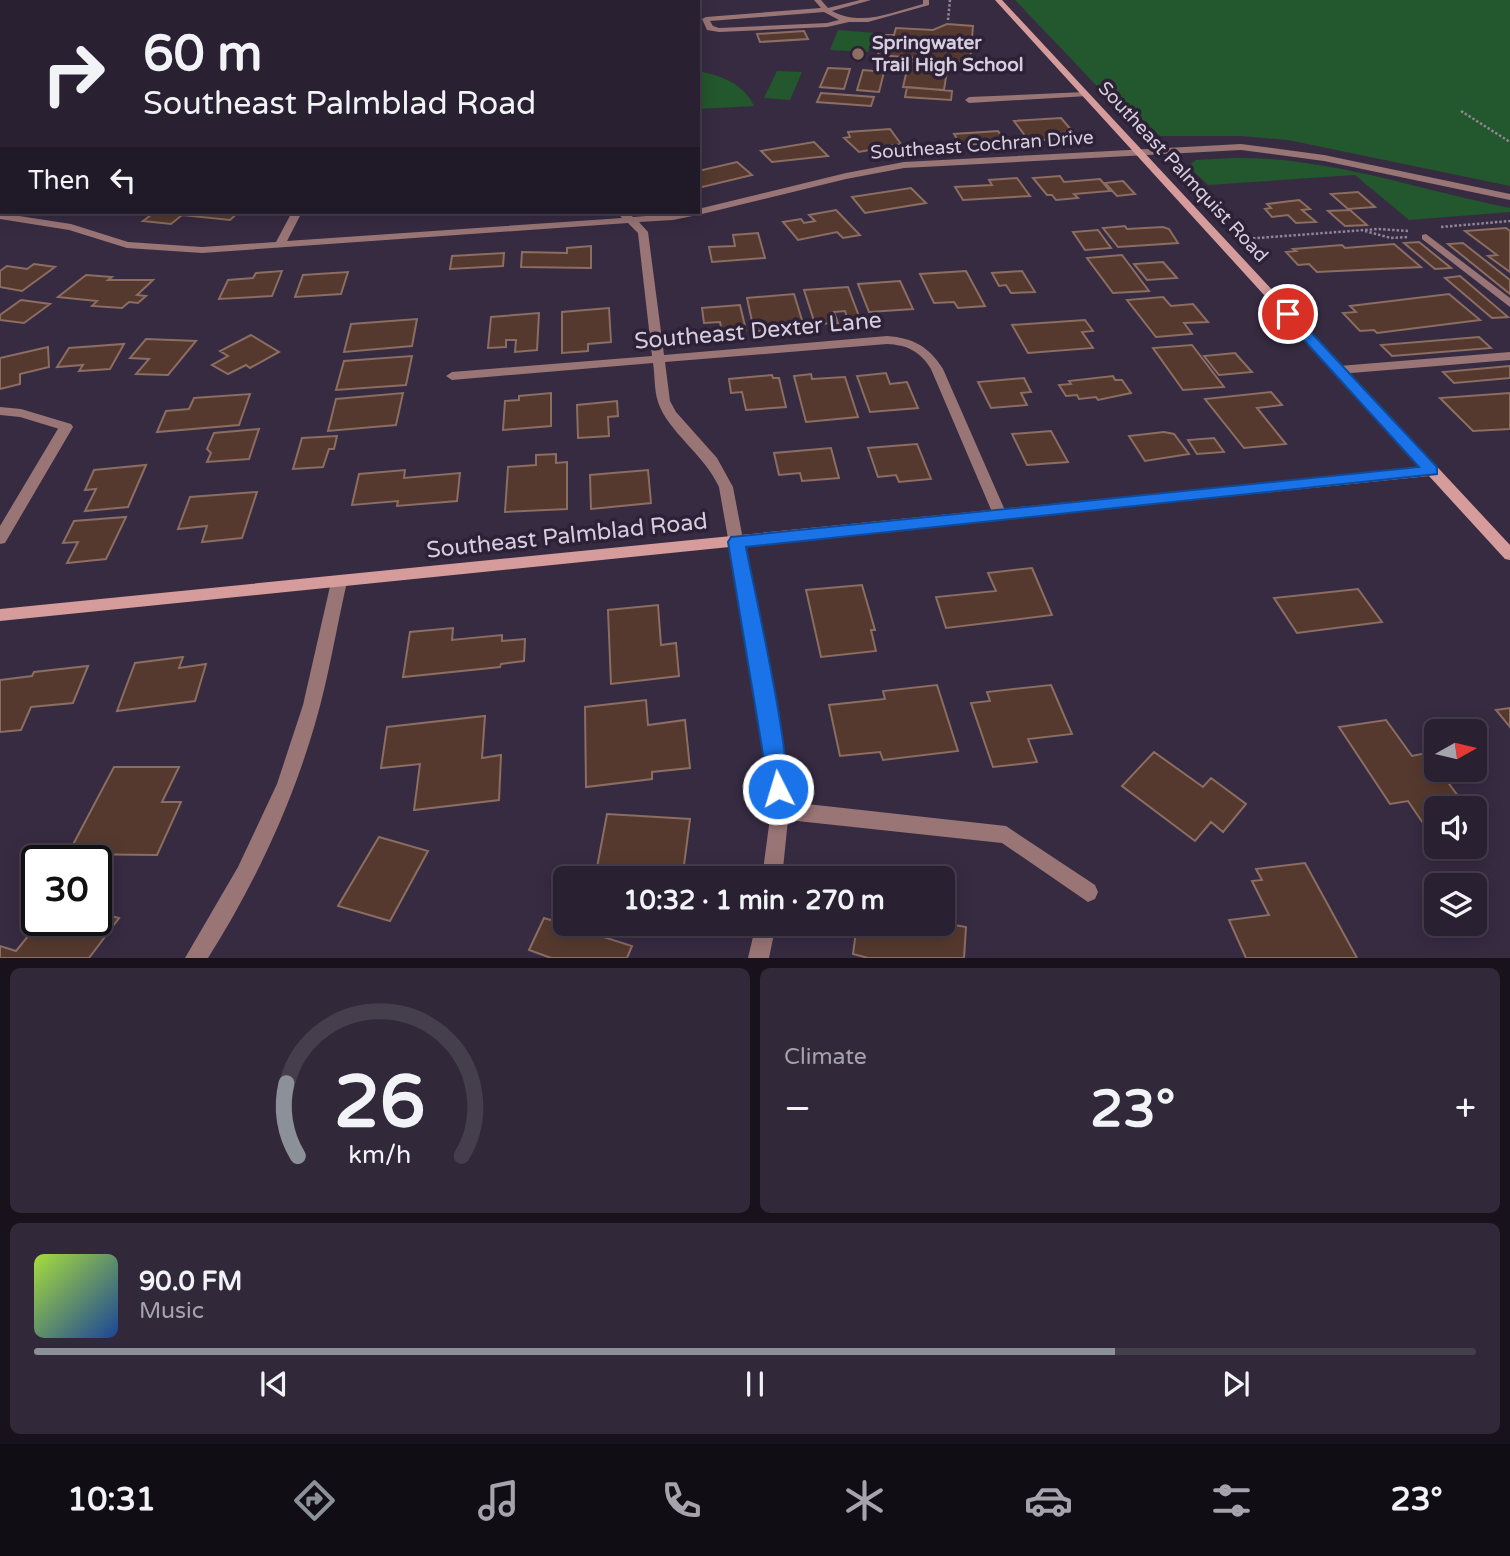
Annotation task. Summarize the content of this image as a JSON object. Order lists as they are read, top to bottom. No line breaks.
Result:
{"streets":{"main road":["Southeast Palmquist Road","Southeast Palmblad Road"],"street":["Southeast Cochran Drive","Southeast Dexter Lane"]},"crossings":[["Southeast Cochran Drive","Southeast Palmquist Road"],["Southeast Palmquist Road","Southeast Palmblad Road"],["Southeast Dexter Lane","Southeast Palmblad Road"]],"places":["Springwater Trail High School"],"north":"right","page":{"turn":["60 m","Southeast Palmblad Road"],"then":"Then","limit":"30","trip":"10:32 · 1 min · 270 m","tile":"Climate","heat":["−","23°","+"],"song":["90.0 FM","Music"],"tabs":["10:31","23°"],"gauge":["26","km/h"]}}
